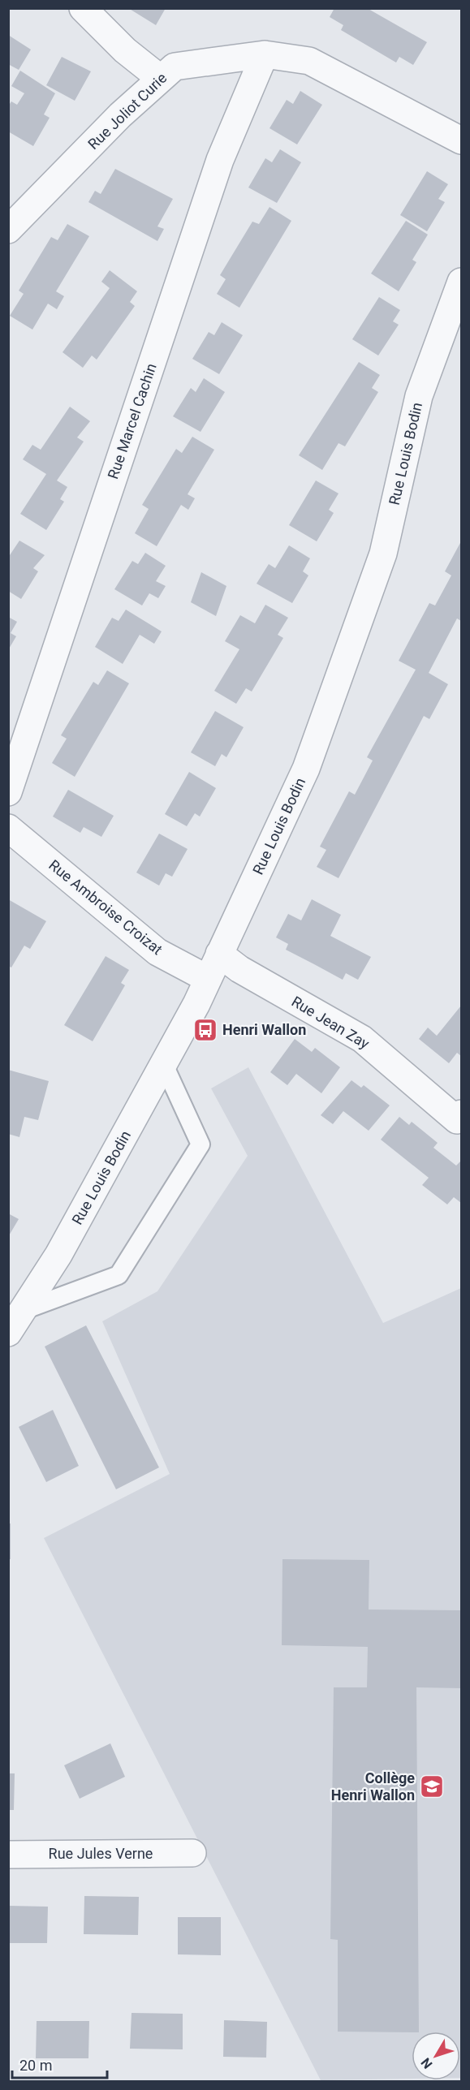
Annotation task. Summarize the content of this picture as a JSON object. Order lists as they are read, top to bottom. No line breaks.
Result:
{"streets":{"street":["Rue Joliot Curie","Rue Marcel Cachin","Rue Louis Bodin","Rue Ambroise Croizat","Rue Jean Zay","Rue Jules Verne"]},"crossings":[["Rue Joliot Curie","Rue Marcel Cachin"],["Rue Louis Bodin","Rue Ambroise Croizat"],["Rue Louis Bodin","Rue Jean Zay"]],"places":{"bus stop":["Henri Wallon"],"school or university":["Collège Henri Wallon"]},"scale_bar":"20 m","north":"bottom left"}
